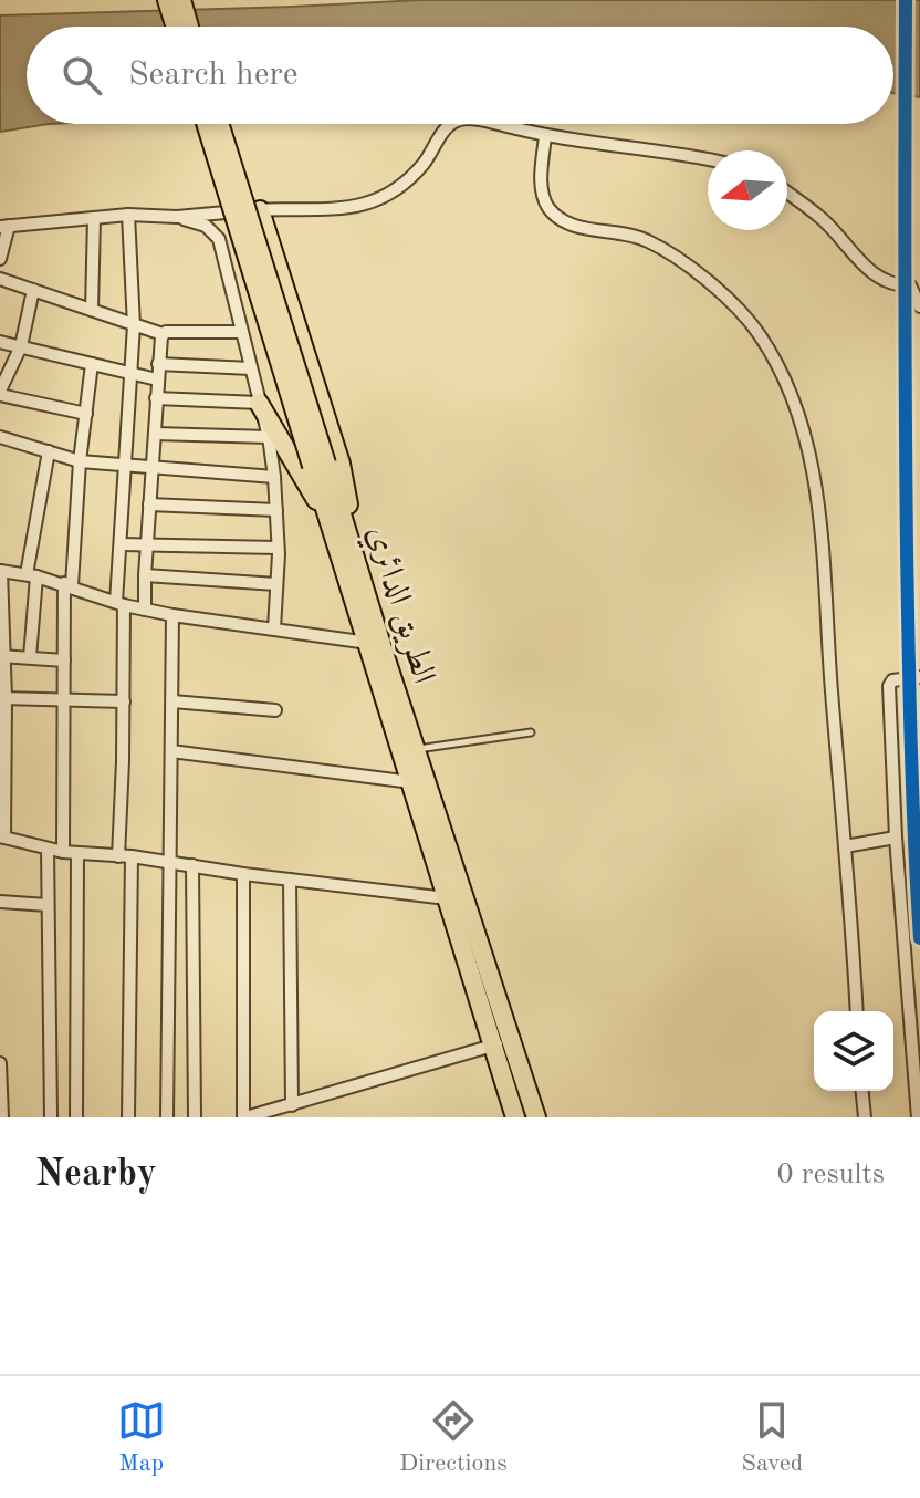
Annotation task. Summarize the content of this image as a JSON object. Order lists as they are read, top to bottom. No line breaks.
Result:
{"streets":{"highway":["الطريق الدائري"]},"north":"left","page":{"search":"Search here","heading":["Nearby","0 results"],"nav":["Map","Directions","Saved"]}}
